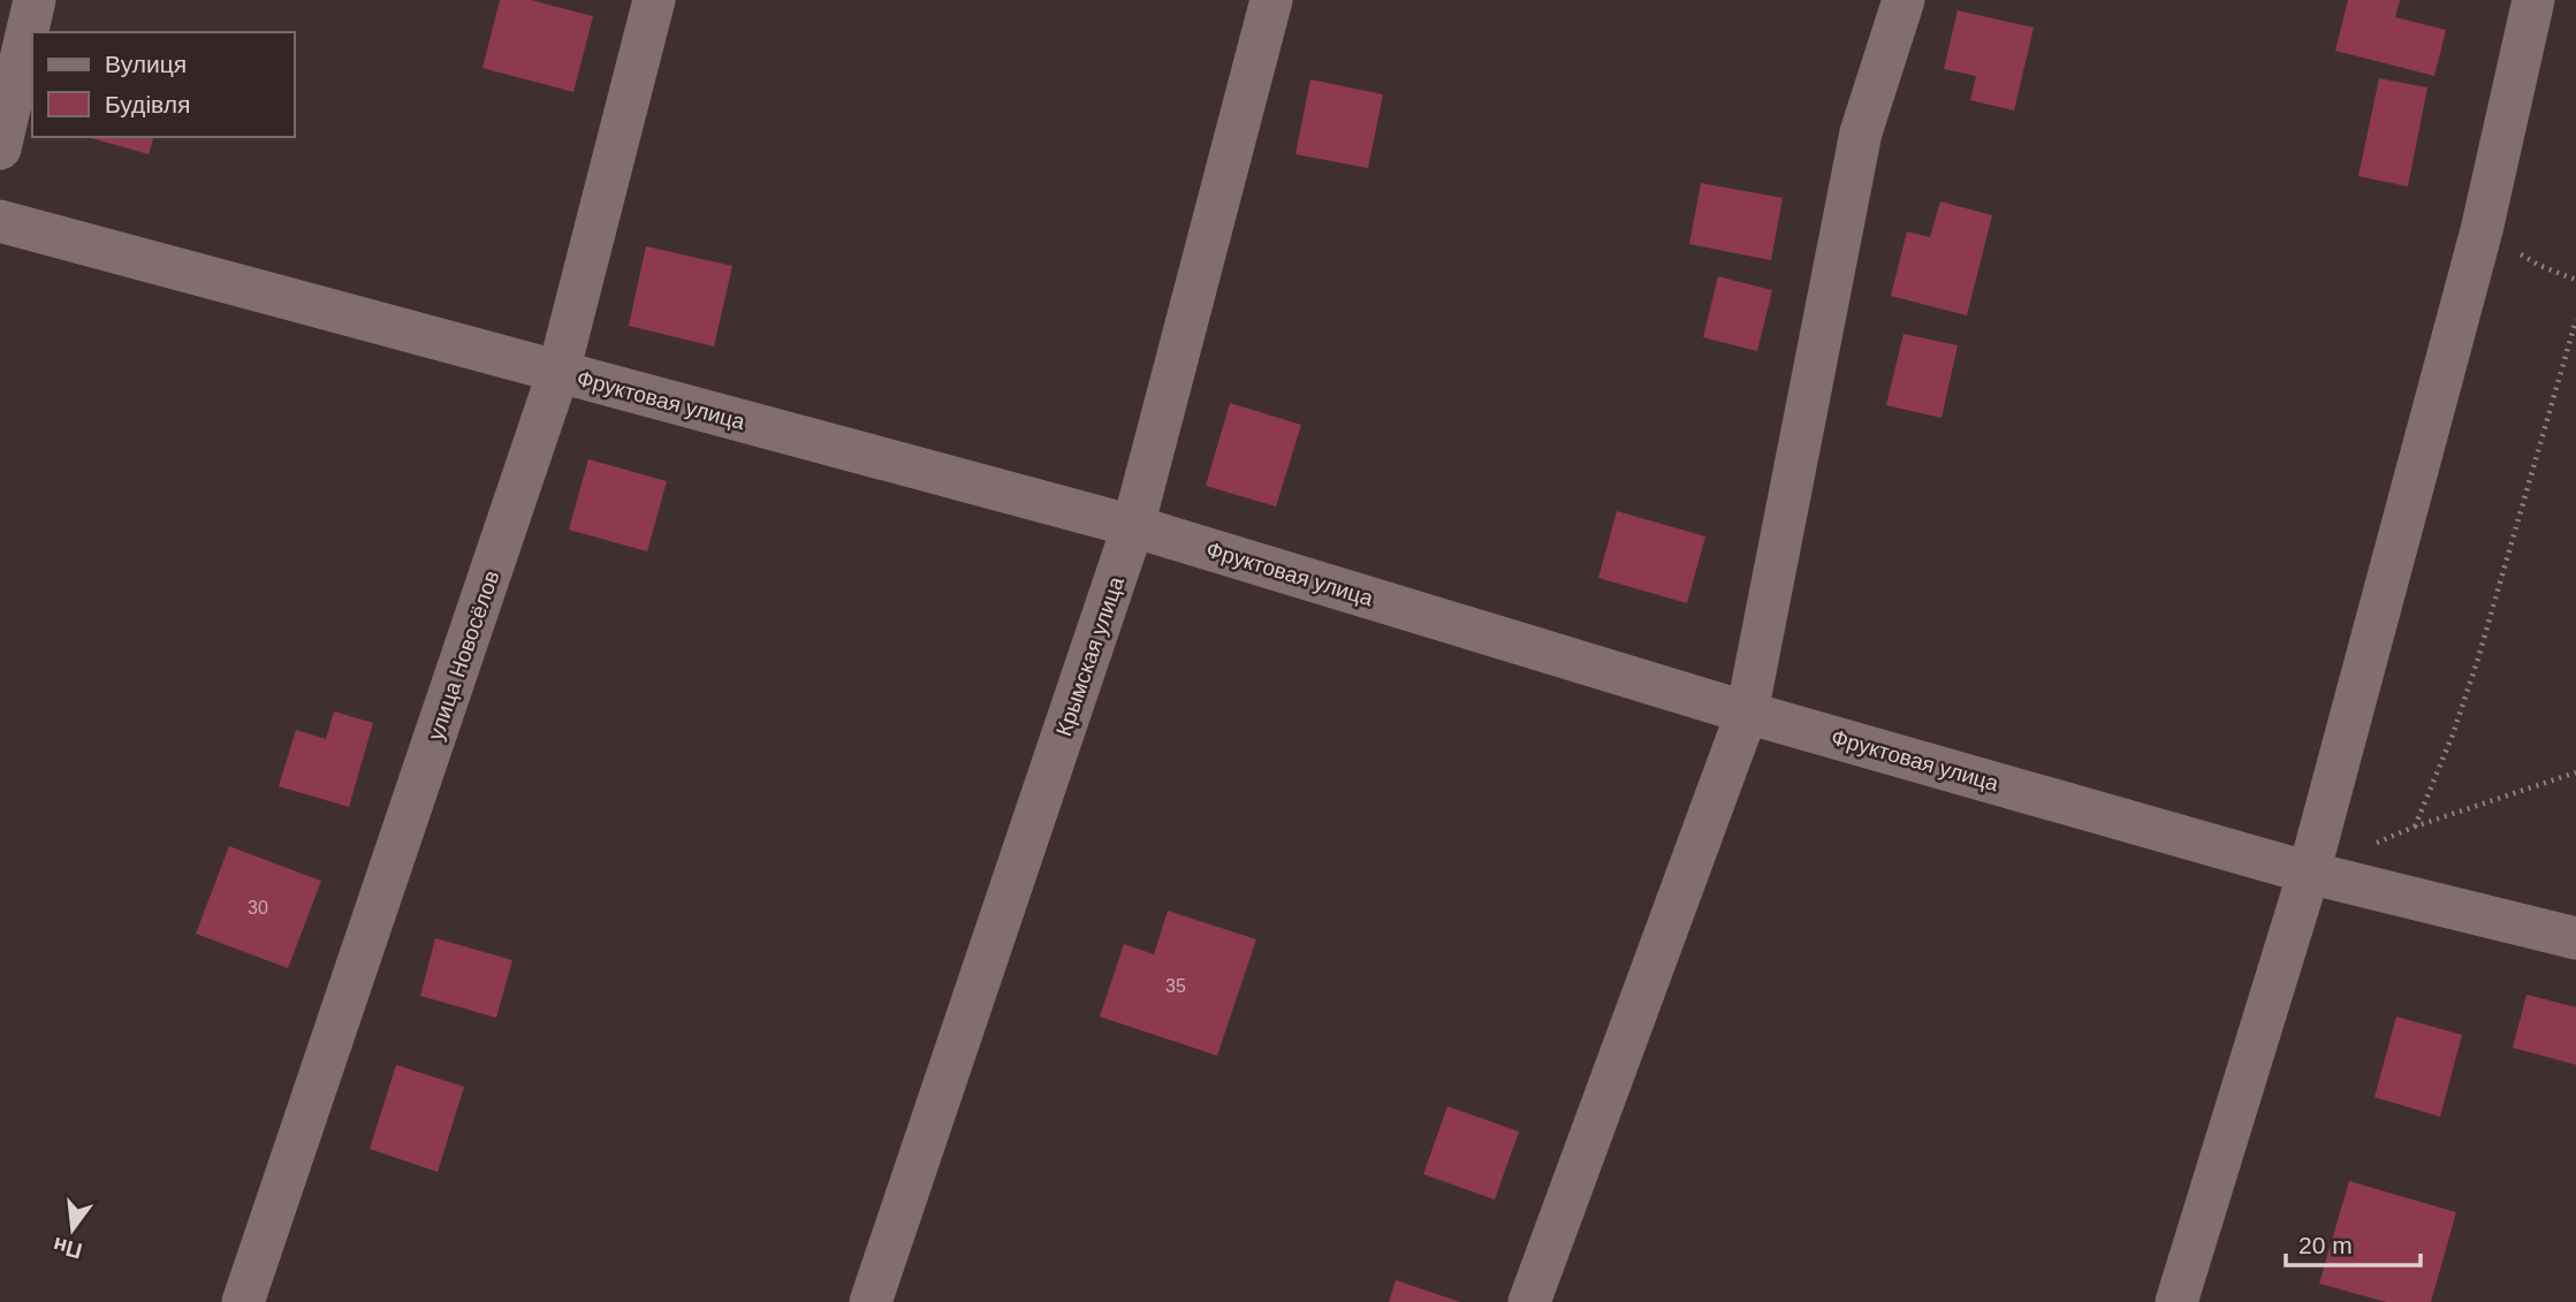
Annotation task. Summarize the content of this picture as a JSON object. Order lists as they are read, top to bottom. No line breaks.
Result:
{"streets":{"street":["Фруктовая улица","улица Новосёлов","Крымская улица"]},"crossings":[["Фруктовая улица","улица Новосёлов"],["Фруктовая улица","Крымская улица"]],"house_numbers":["30","35"],"legend":["Вулиця","Будівля"],"scale_bar":"20 m","north":"bottom"}
